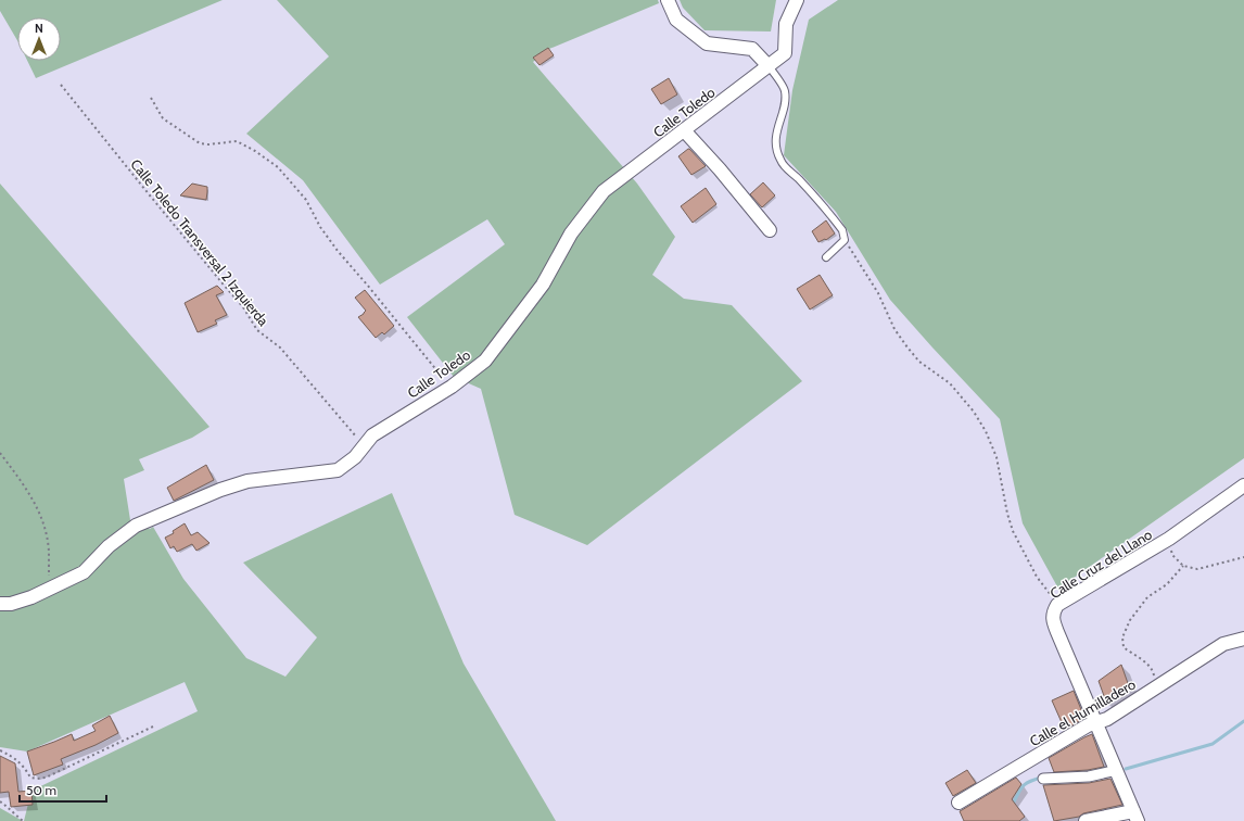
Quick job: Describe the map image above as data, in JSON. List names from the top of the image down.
{
  "streets": {
    "street": ["Calle Toledo", "Calle Cruz del Llano", "Calle el Humilladero"],
    "path": ["Calle Toledo Transversal 2 Izquierda"]
  },
  "crossings": [
    ["Calle Toledo", "Calle Toledo Transversal 2 Izquierda"],
    ["Calle Cruz del Llano", "Calle el Humilladero"]
  ],
  "scale_bar": "50 m",
  "north": "top"
}
